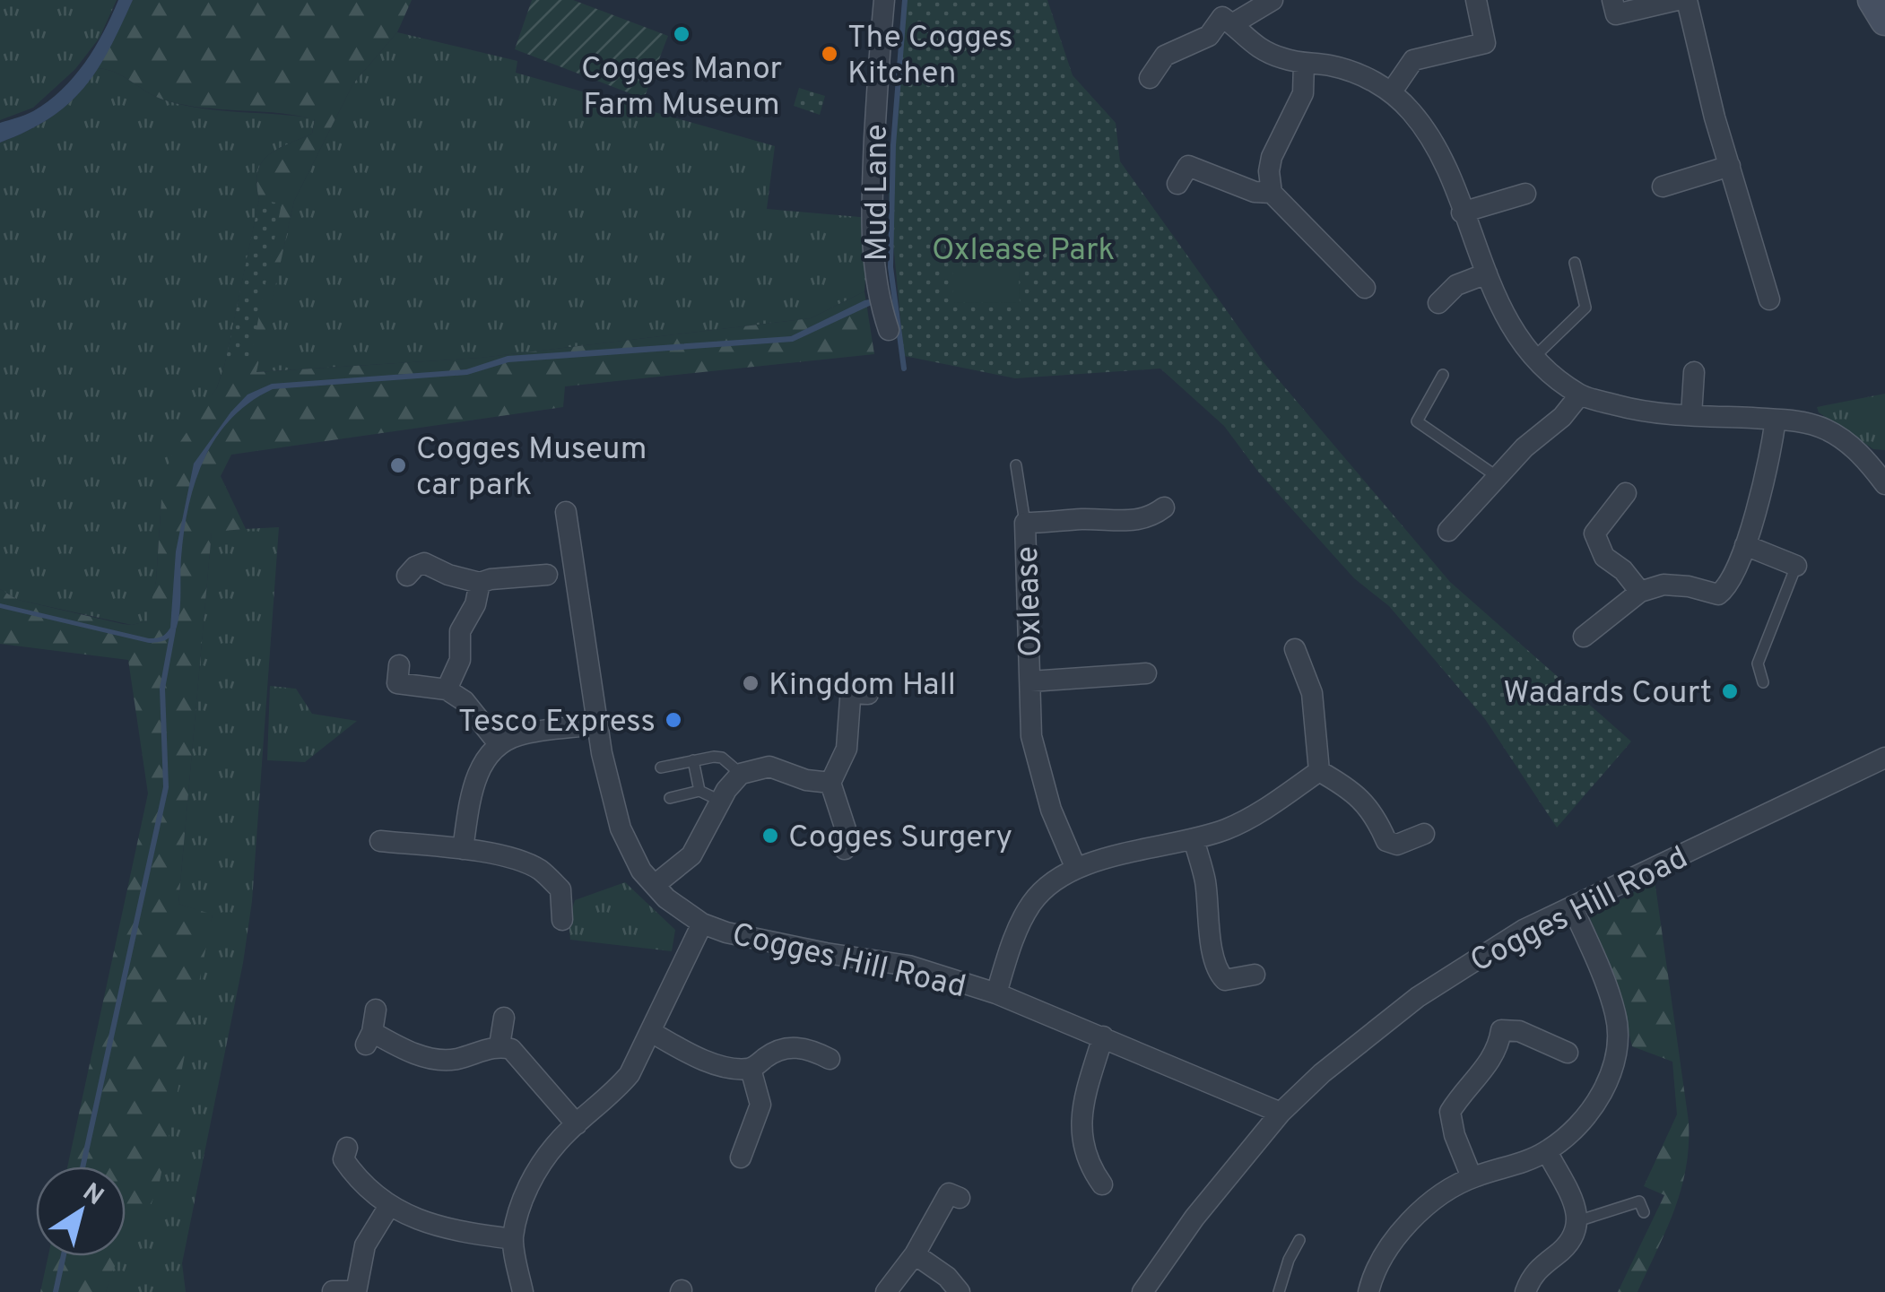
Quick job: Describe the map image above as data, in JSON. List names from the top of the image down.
{
  "streets": {
    "street": ["Mud Lane", "Oxlease", "Cogges Hill Road"]
  },
  "parks": ["Oxlease Park"],
  "places": [
    "Cogges Manor Farm Museum",
    "The Cogges Kitchen",
    "Cogges Museum car park",
    "Kingdom Hall",
    "Wadards Court",
    "Tesco Express",
    "Cogges Surgery"
  ],
  "north": "top right"
}
